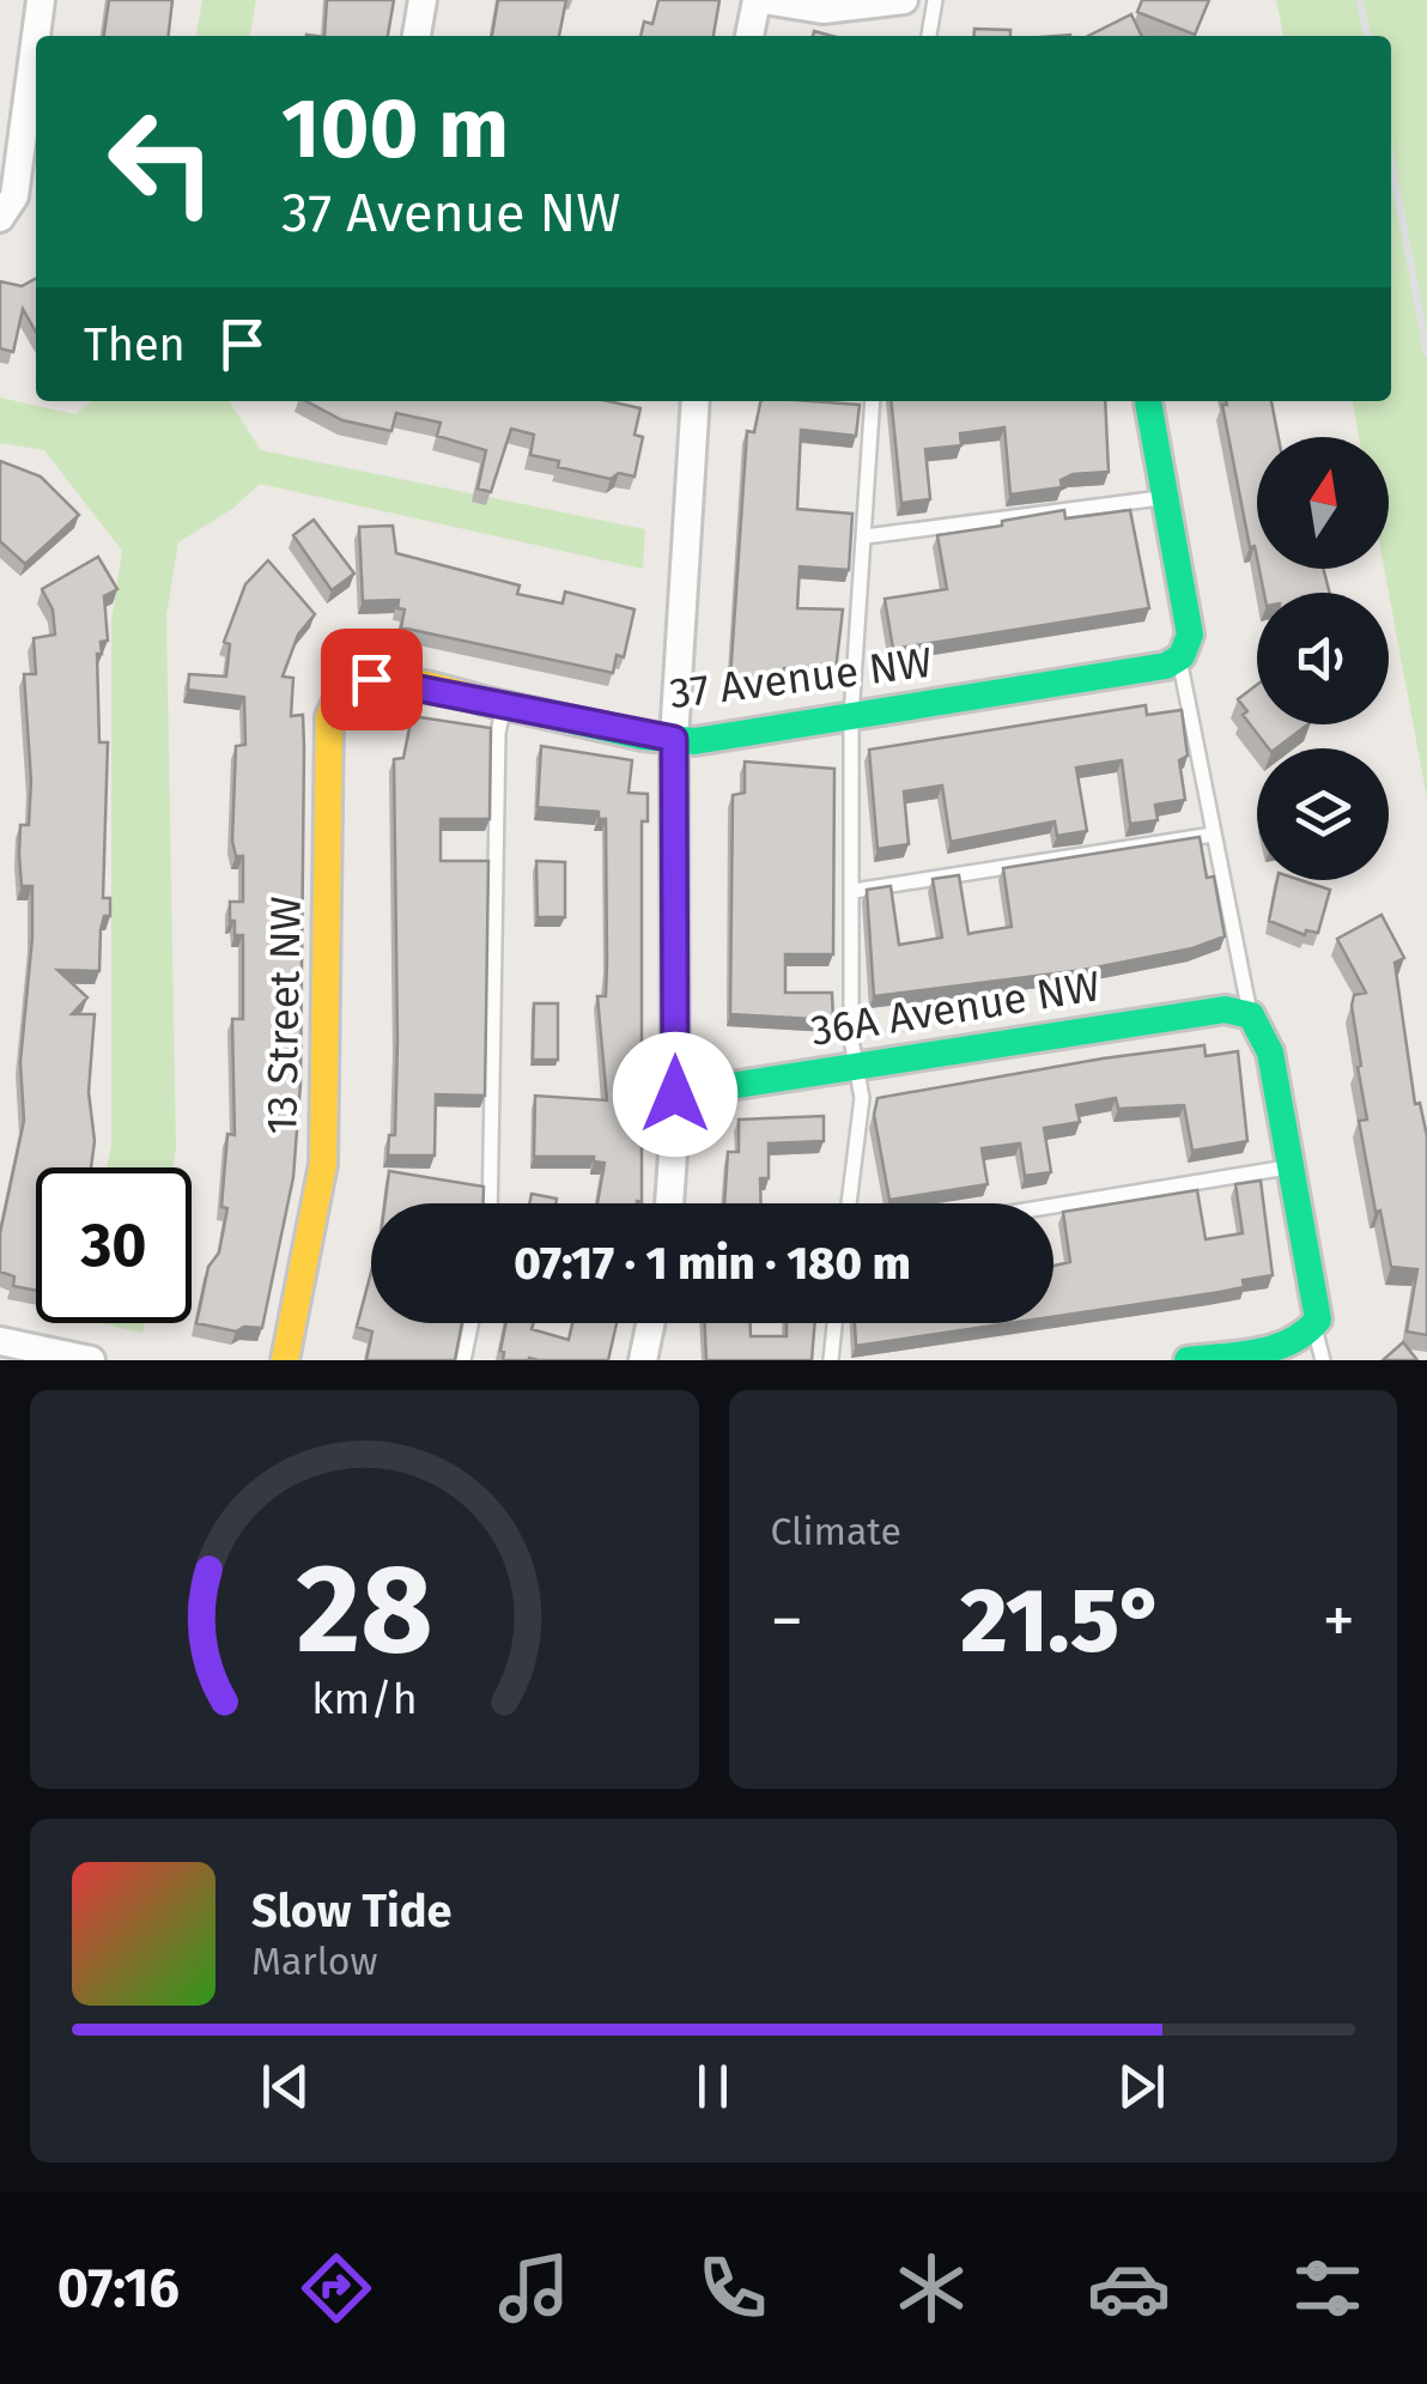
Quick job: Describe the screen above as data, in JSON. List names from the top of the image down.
{
  "streets": {
    "street": ["37 Avenue NW", "36A Avenue NW", "13 Street NW"]
  },
  "crossings": [
    ["37 Avenue NW", "13 Street NW"]
  ],
  "north": "top",
  "page": {
    "turn": ["100 m", "37 Avenue NW"],
    "then": "Then",
    "limit": "30",
    "trip": "07:17 · 1 min · 180 m",
    "tile": "Climate",
    "heat": ["−", "21.5°", "+"],
    "song": ["Slow Tide", "Marlow"],
    "tabs": "07:16",
    "gauge": ["28", "km/h"]
  }
}
